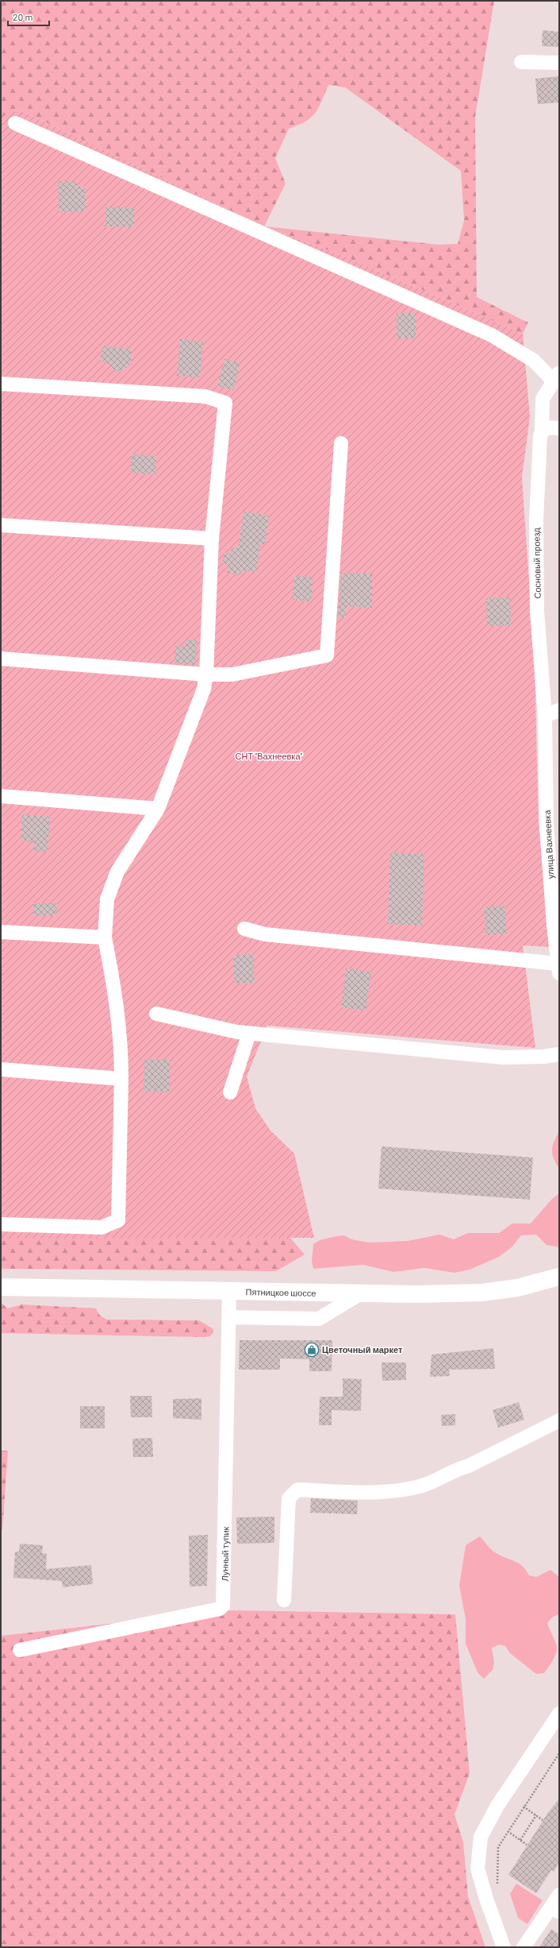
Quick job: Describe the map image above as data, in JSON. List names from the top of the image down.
{
  "streets": {
    "main road": ["Пятницкое шоссе"],
    "street": ["Сосновый проезд", "улица Вахнеевка", "Лунный тупик"]
  },
  "crossings": [
    ["Сосновый проезд", "улица Вахнеевка"],
    ["Пятницкое шоссе", "Лунный тупик"]
  ],
  "parks": ["СНТ \"Вахнеевка\""],
  "places": {
    "shop": ["Цветочный маркет"]
  },
  "scale_bar": "20 m"
}
